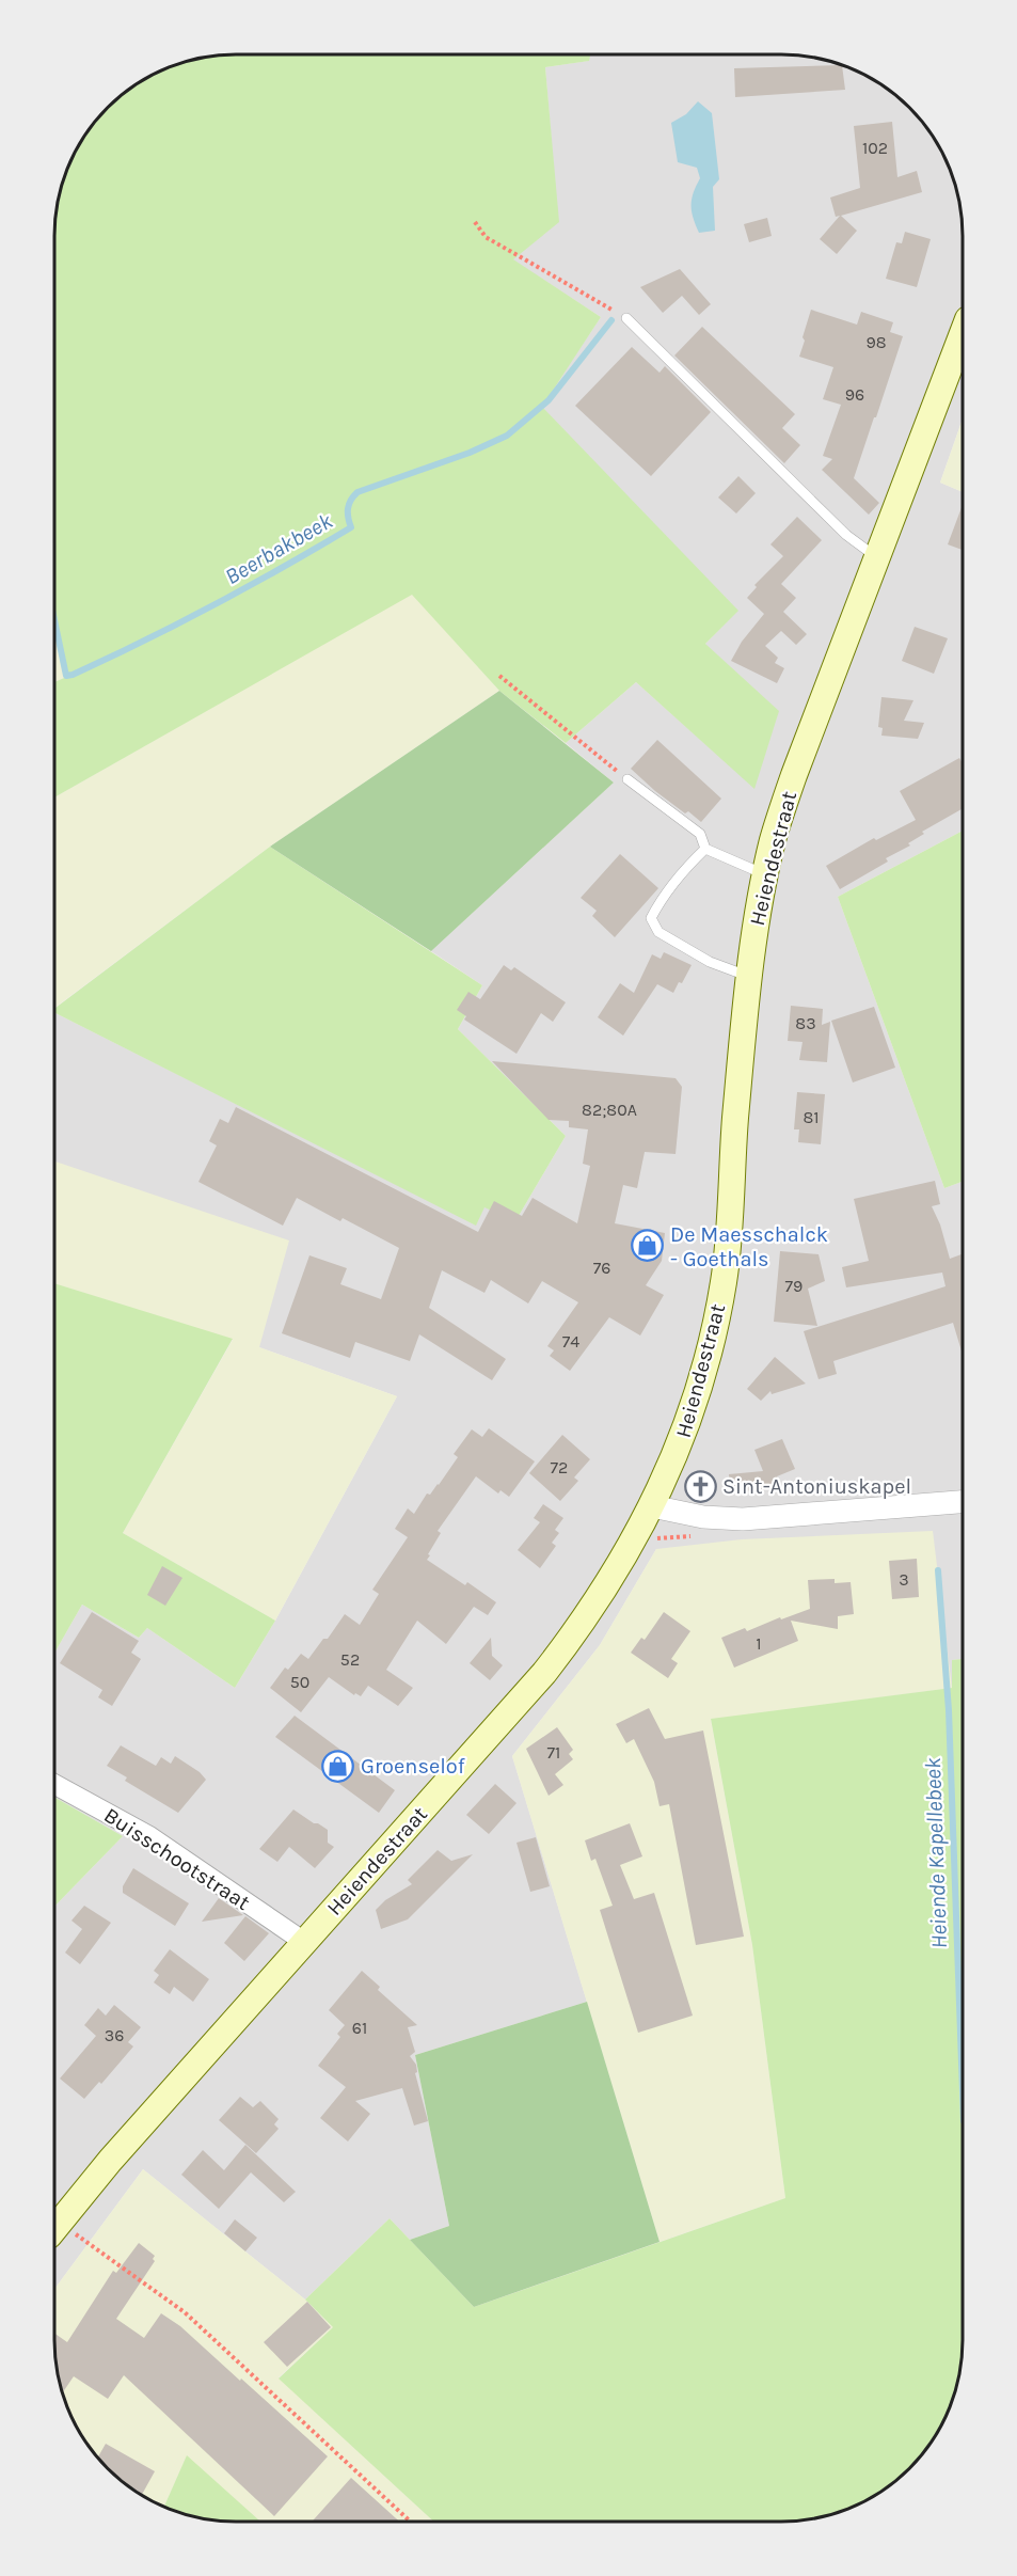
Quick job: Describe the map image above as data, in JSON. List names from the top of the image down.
{
  "streets": {
    "main road": ["Heiendestraat"],
    "street": ["Buisschootstraat"]
  },
  "crossings": [
    ["Heiendestraat", "Buisschootstraat"]
  ],
  "water": ["Beerbakbeek", "Heiende Kapellebeek"],
  "places": {
    "shop": ["De Maesschalck - Goethals", "Groenselof"],
    "church": ["Sint-Antoniuskapel"]
  },
  "house_numbers": [
    "102",
    "98",
    "96",
    "83",
    "82;80A",
    "81",
    "76",
    "79",
    "74",
    "72",
    "3",
    "1",
    "52",
    "50",
    "71",
    "61",
    "36"
  ]
}
